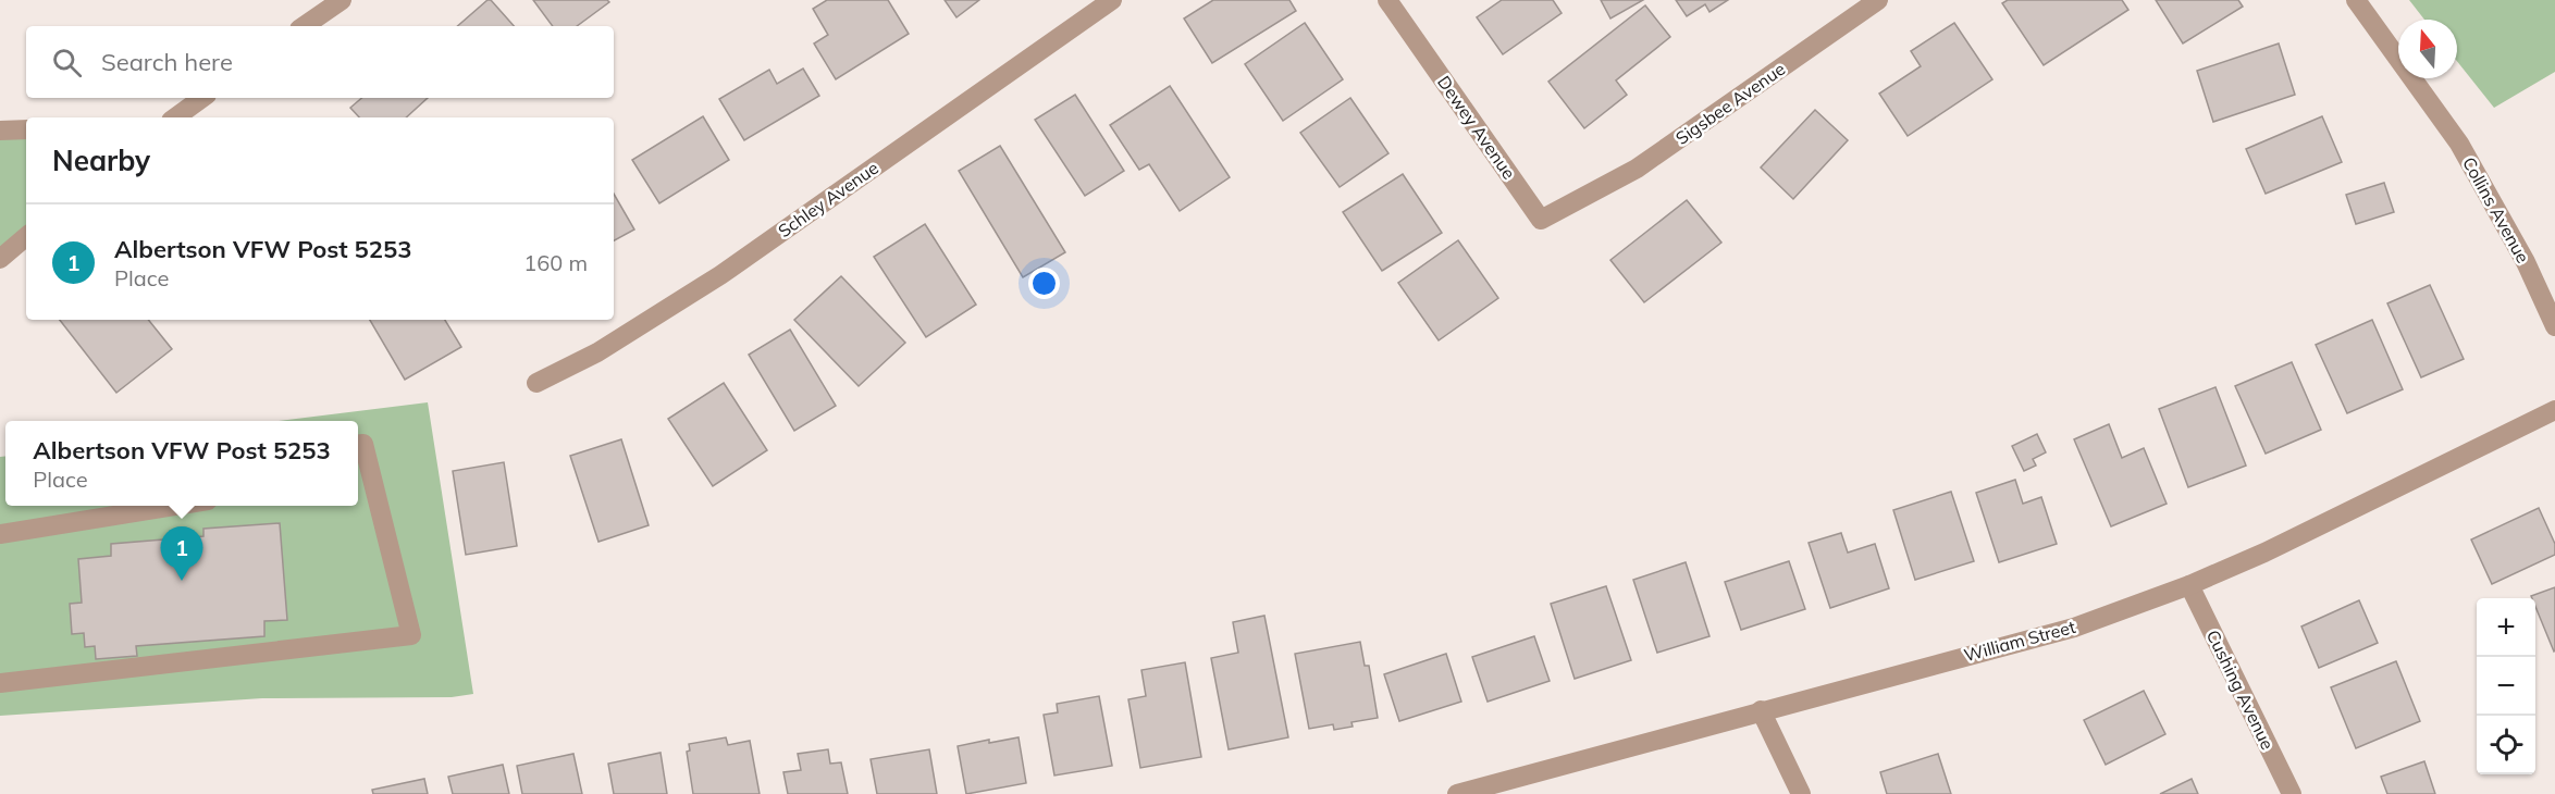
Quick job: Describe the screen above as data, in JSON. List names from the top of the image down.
{
  "streets": {
    "street": [
      "Sigsbee Avenue",
      "Dewey Avenue",
      "Schley Avenue",
      "Collins Avenue",
      "William Street",
      "Cushing Avenue"
    ]
  },
  "crossings": [
    ["Sigsbee Avenue", "Dewey Avenue"],
    ["William Street", "Cushing Avenue"]
  ],
  "north": "top",
  "page": {
    "search": "Search here",
    "heading": "Nearby",
    "list": [
      {
        "mark": "1",
        "name": "Albertson VFW Post 5253",
        "note": "Place",
        "value": "160 m"
      }
    ],
    "popup": ["Albertson VFW Post 5253", "Place"],
    "pins": "1",
    "map_buttons": ["+", "−"]
  }
}
